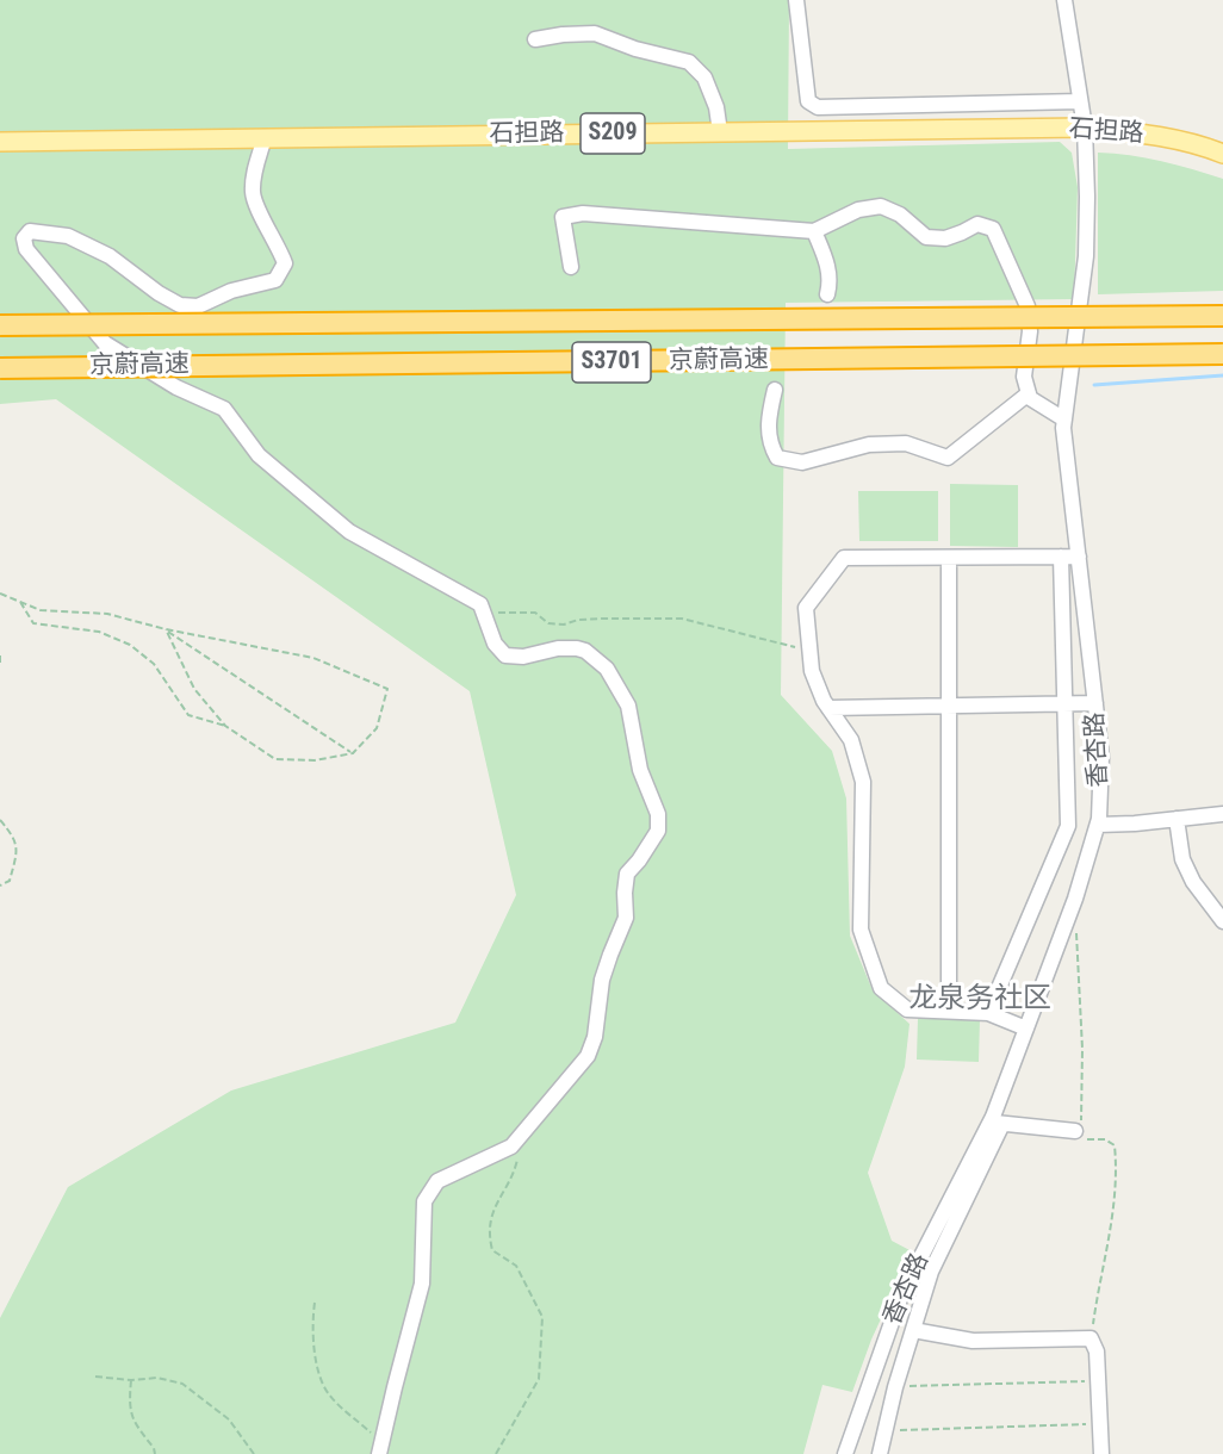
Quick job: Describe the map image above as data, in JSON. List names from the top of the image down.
{
  "streets": {
    "highway": ["京蔚高速", "S3701"],
    "main road": ["石担路", "S209"],
    "street": ["香杏路"]
  },
  "crossings": [
    ["石担路", "香杏路"]
  ],
  "districts": ["龙泉务社区"]
}
